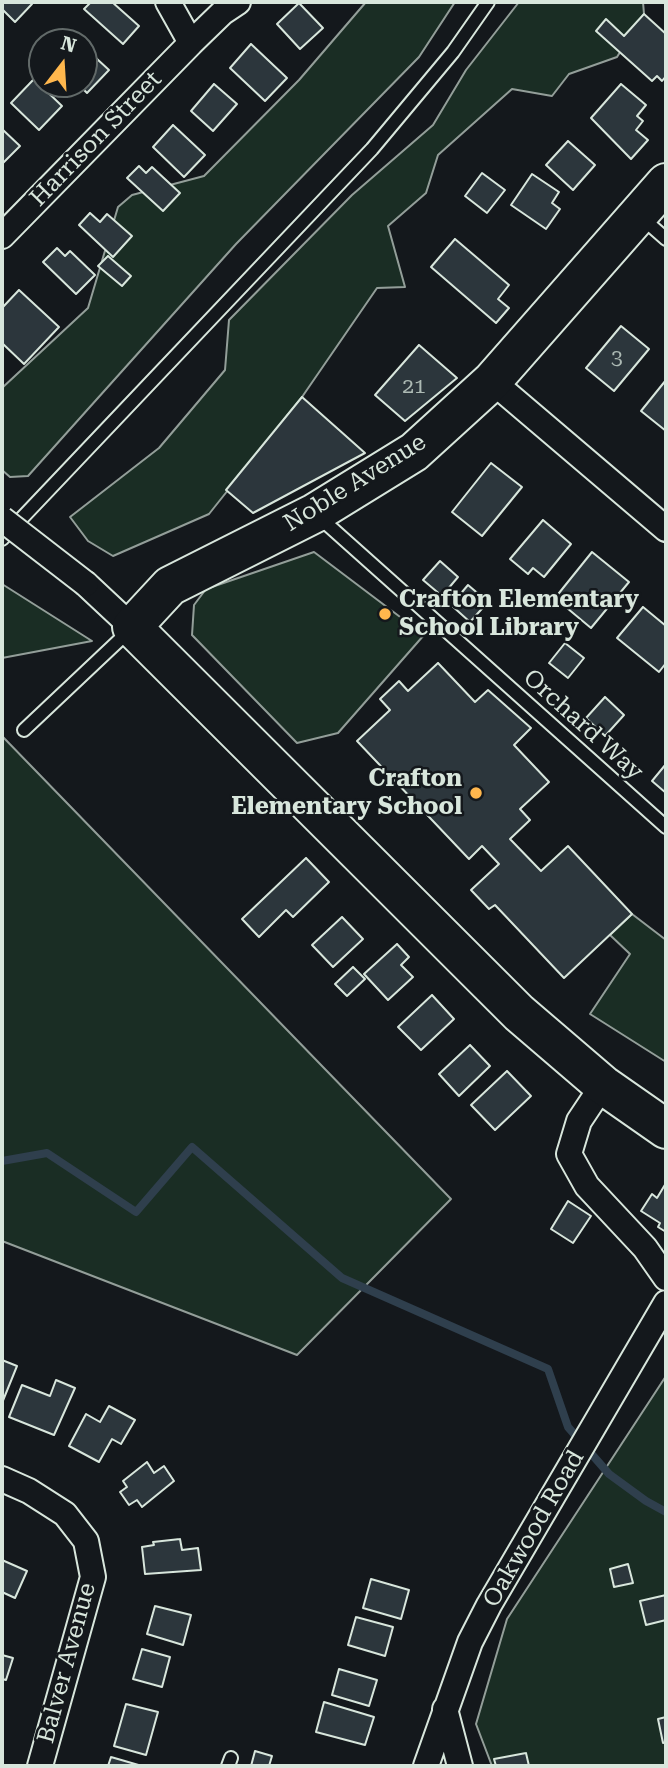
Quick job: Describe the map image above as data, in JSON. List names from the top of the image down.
{
  "streets": {
    "main road": ["Noble Avenue"],
    "street": ["Harrison Street", "Oakwood Road", "Balver Avenue"],
    "lane": ["Orchard Way"]
  },
  "crossings": [
    ["Noble Avenue", "Orchard Way"]
  ],
  "places": ["Crafton Elementary School Library", "Crafton Elementary School"],
  "house_numbers": ["3", "21"],
  "north": "top"
}
